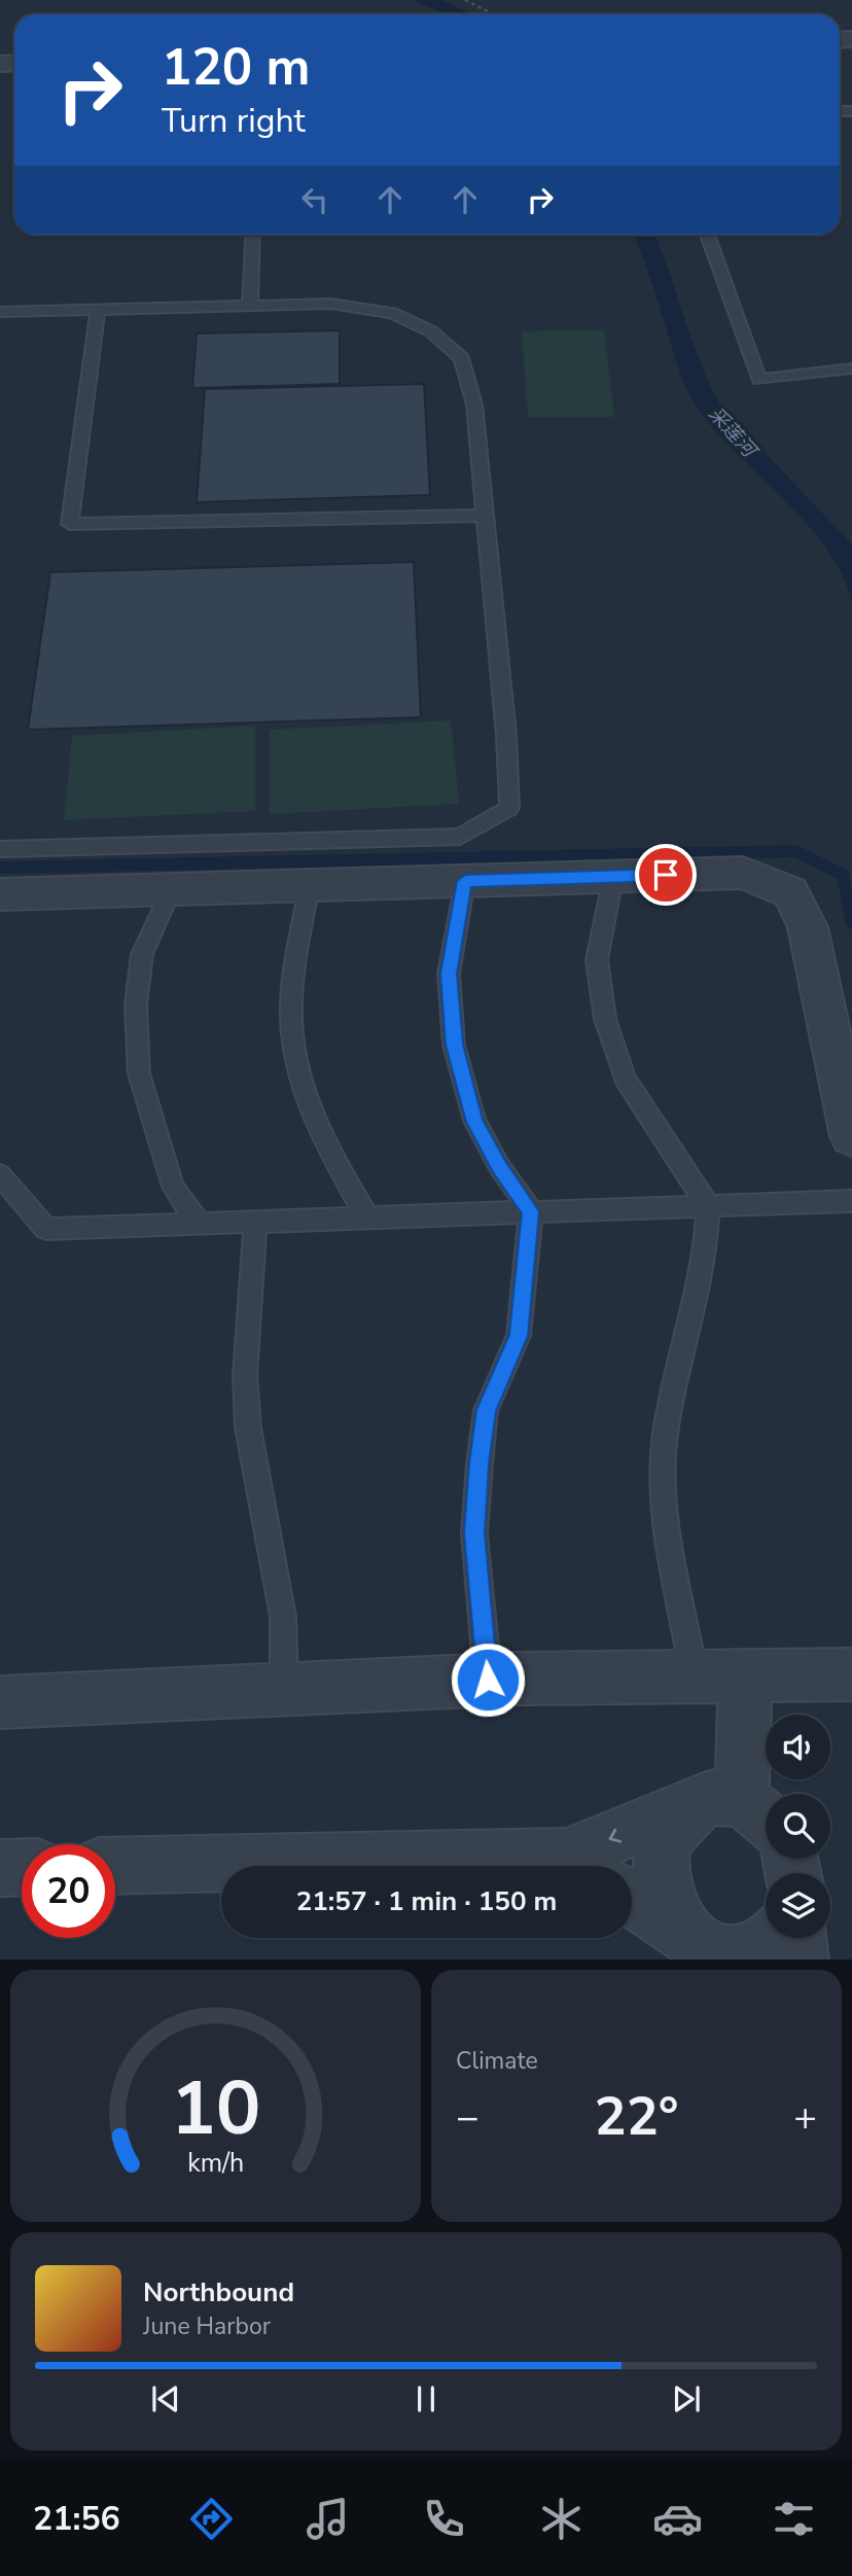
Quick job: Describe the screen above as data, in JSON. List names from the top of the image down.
{
  "water": ["采莲河"],
  "page": {
    "turn": ["120 m", "Turn right"],
    "limit": "20",
    "trip": "21:57 · 1 min · 150 m",
    "tile": "Climate",
    "heat": ["−", "22°", "+"],
    "song": ["Northbound", "June Harbor"],
    "tabs": "21:56",
    "gauge": ["10", "km/h"]
  }
}
